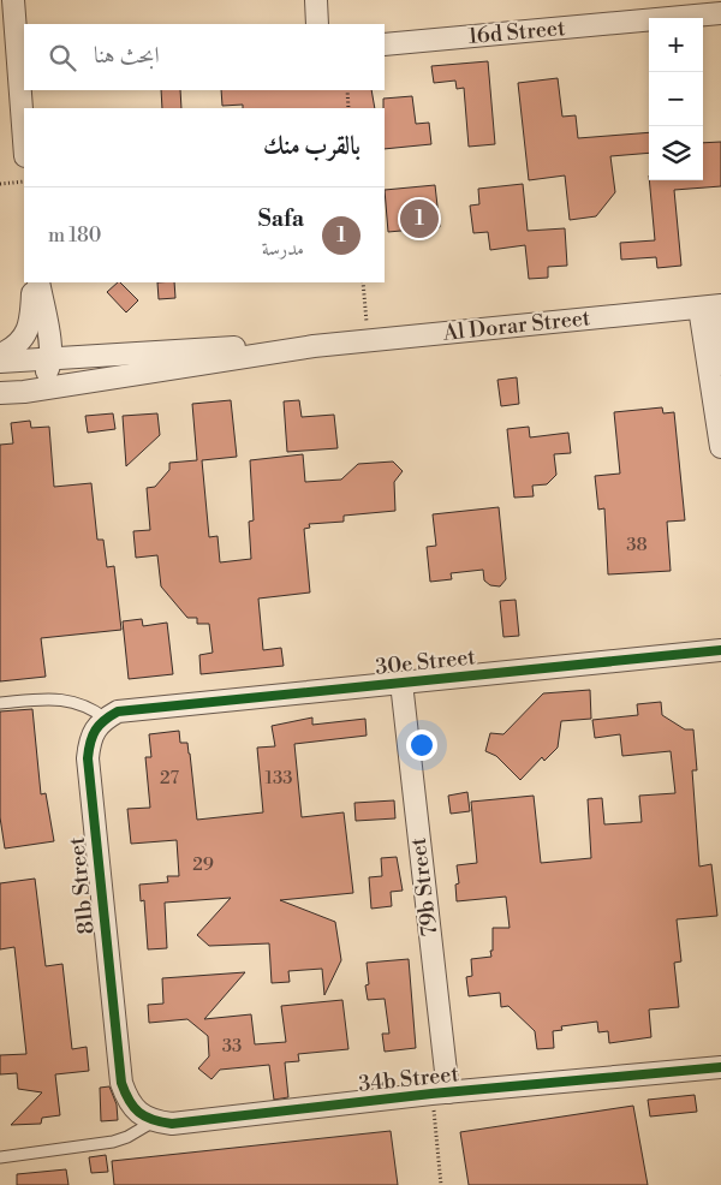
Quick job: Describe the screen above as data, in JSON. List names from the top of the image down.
{
  "streets": {
    "street": [
      "16d Street",
      "Al Dorar Street",
      "30e Street",
      "81b Street",
      "79b Street",
      "34b Street"
    ]
  },
  "crossings": [
    ["30e Street", "81b Street"],
    ["30e Street", "79b Street"],
    ["81b Street", "34b Street"],
    ["79b Street", "34b Street"]
  ],
  "house_numbers": [
    "38",
    "27",
    "133",
    "29",
    "33"
  ],
  "page": {
    "map_buttons": ["+", "−"],
    "search": "ابحث هنا",
    "heading": "بالقرب منك",
    "list": [
      {
        "mark": "1",
        "name": "Safa",
        "note": "مدرسة",
        "value": "180 m"
      }
    ],
    "pins": "1"
  }
}
